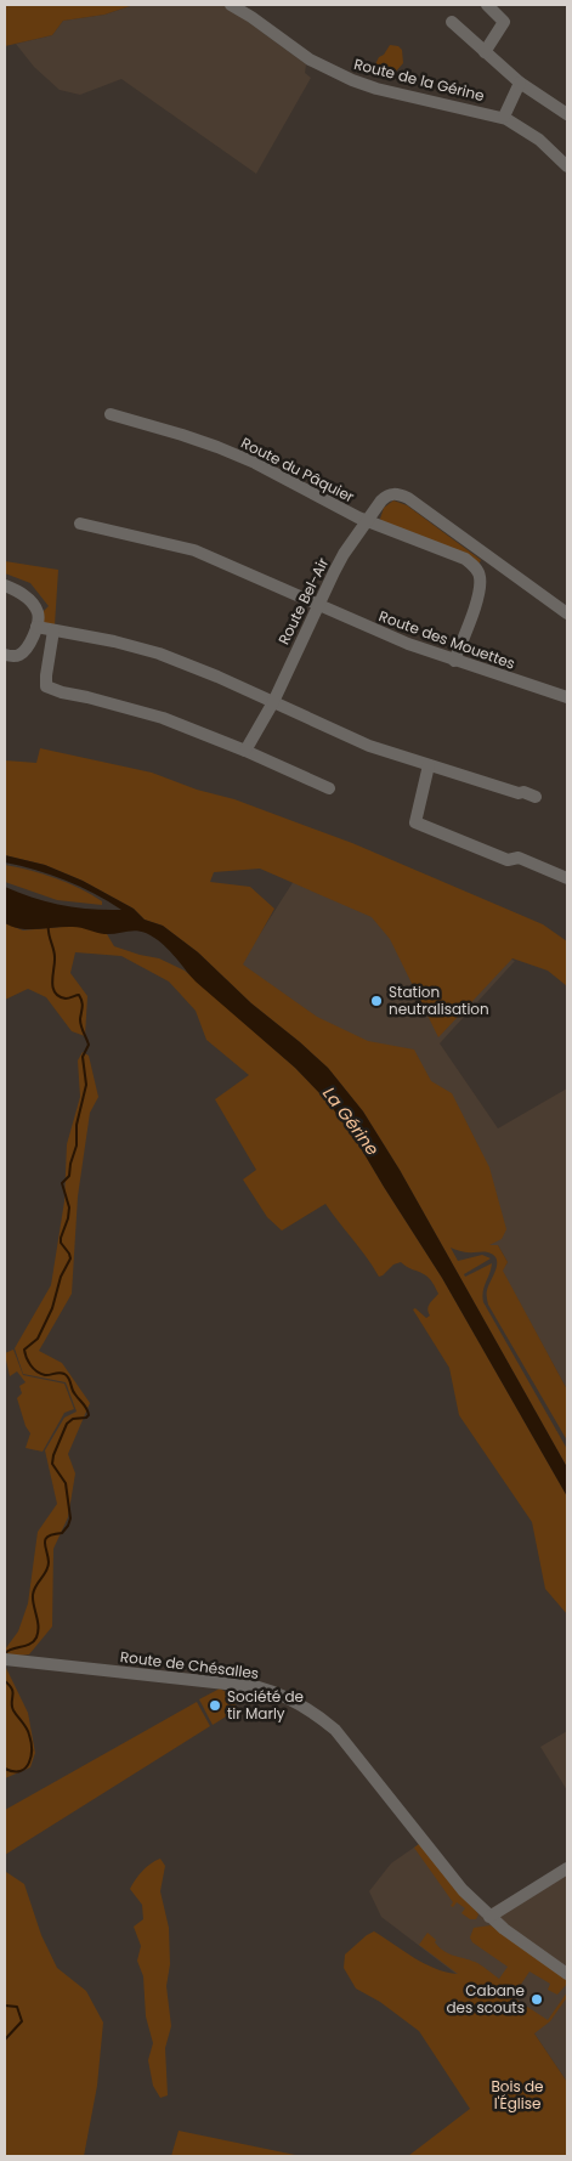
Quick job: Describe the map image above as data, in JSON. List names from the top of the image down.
{
  "streets": {
    "street": [
      "Route de la Gérine",
      "Route du Pâquier",
      "Route Bel-Air",
      "Route des Mouettes",
      "Route de Chésalles"
    ]
  },
  "crossings": [
    ["Route du Pâquier", "Route Bel-Air"],
    ["Route du Pâquier", "Route des Mouettes"],
    ["Route Bel-Air", "Route des Mouettes"]
  ],
  "water": ["La Gérine"],
  "parks": ["Bois de l'Église"],
  "places": ["Station neutralisation", "Société de tir Marly", "Cabane des scouts"]
}
